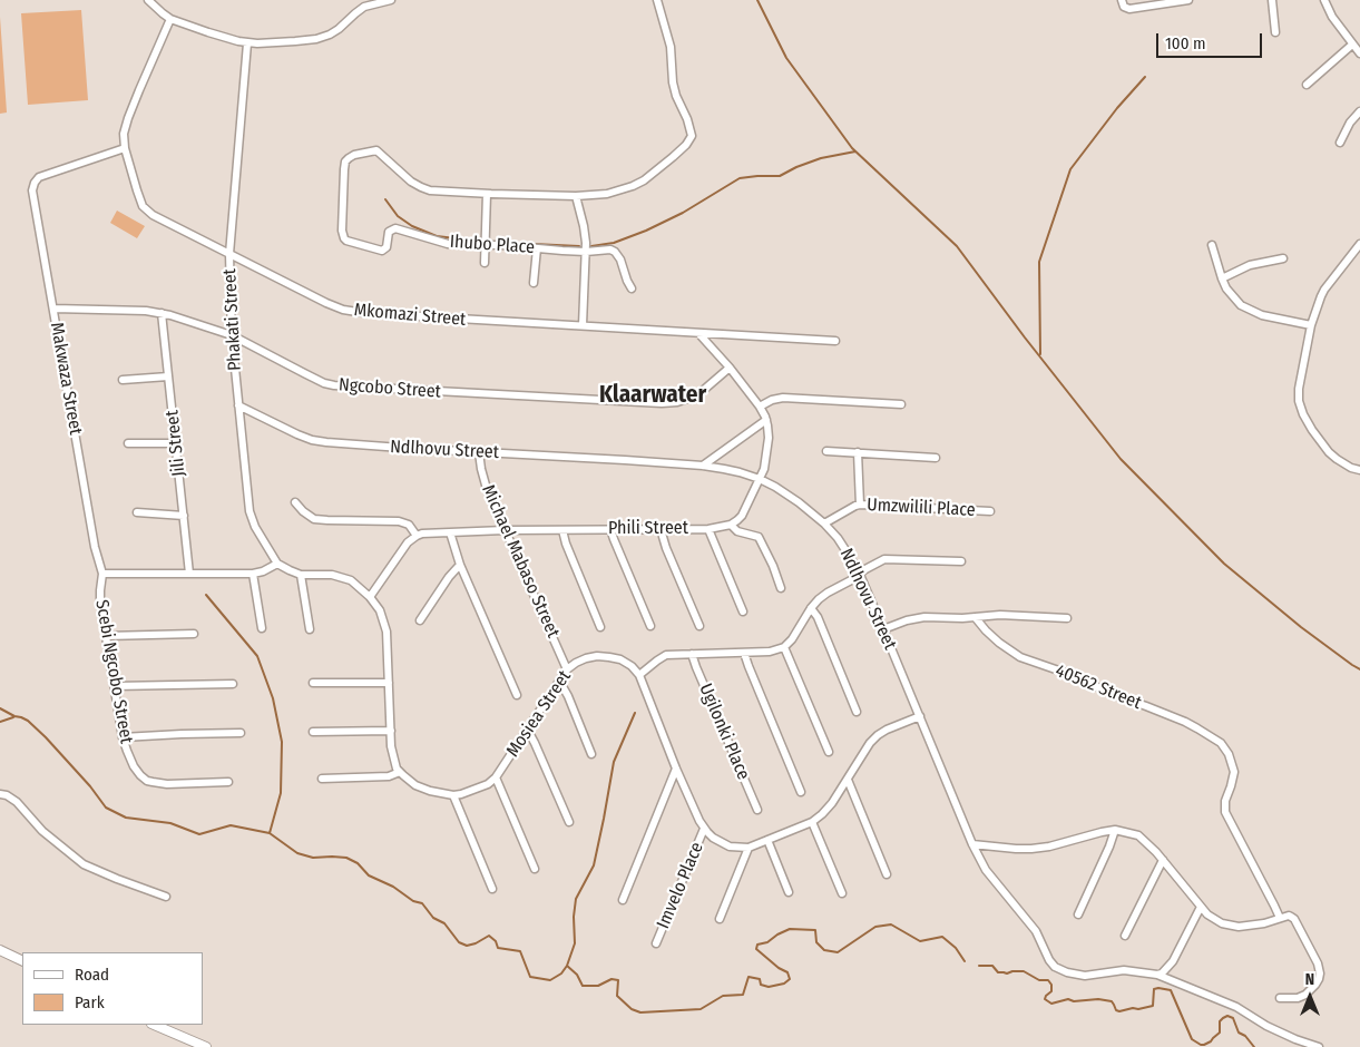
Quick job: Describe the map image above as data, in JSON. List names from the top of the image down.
{
  "streets": {
    "street": [
      "Ihubo Place",
      "Mkomazi Street",
      "Phakati Street",
      "Makwaza Street",
      "Ngcobo Street",
      "Jili Street",
      "Ndlhovu Street",
      "Umzwilili Place",
      "Phili Street",
      "Michael Mabaso Street",
      "Scebi Ngcobo Street",
      "40562 Street",
      "Mosiea Street",
      "Ugilonki Place",
      "Imvelo Place"
    ]
  },
  "crossings": [
    ["Mkomazi Street", "Phakati Street"],
    ["Mkomazi Street", "Makwaza Street"],
    ["Phakati Street", "Ngcobo Street"],
    ["Phakati Street", "Ndlhovu Street"],
    ["Makwaza Street", "Ngcobo Street"],
    ["Makwaza Street", "Scebi Ngcobo Street"],
    ["Ngcobo Street", "Jili Street"],
    ["Ndlhovu Street", "Umzwilili Place"],
    ["Ndlhovu Street", "Michael Mabaso Street"],
    ["Phili Street", "Michael Mabaso Street"],
    ["Michael Mabaso Street", "Mosiea Street"]
  ],
  "districts": ["Klaarwater"],
  "legend": ["Road", "Park"],
  "scale_bar": "100 m",
  "north": "top"
}
